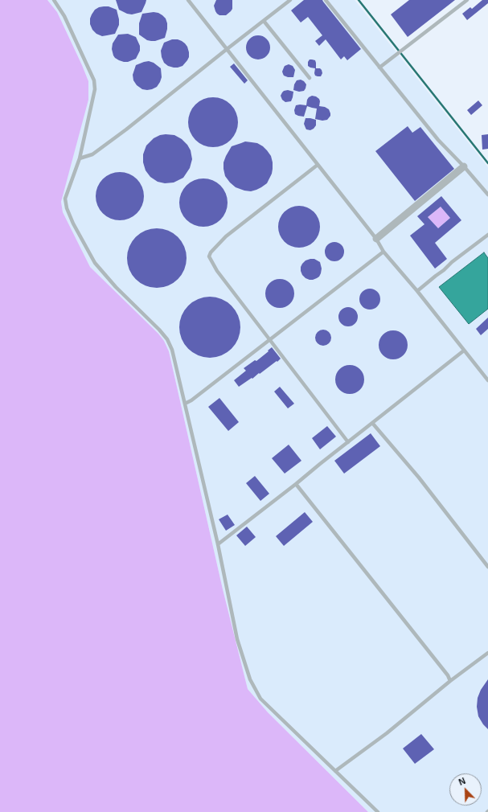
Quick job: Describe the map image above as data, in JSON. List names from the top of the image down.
{
  "north": "top left"
}
